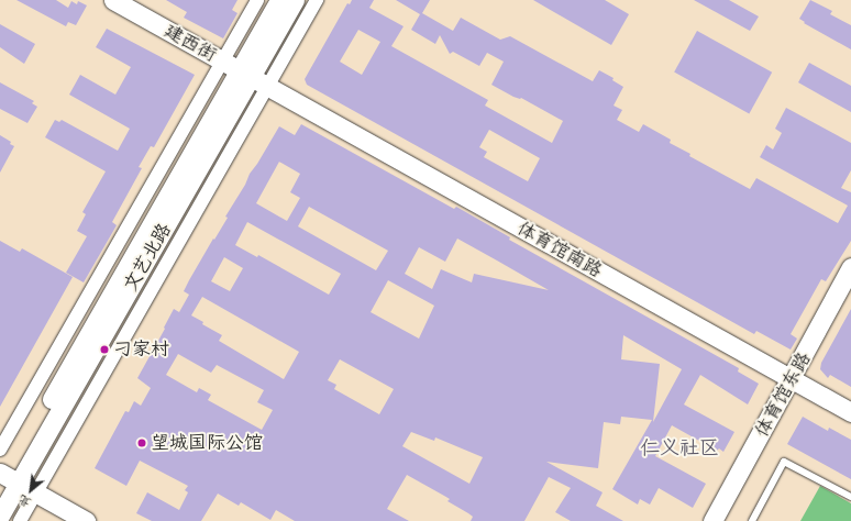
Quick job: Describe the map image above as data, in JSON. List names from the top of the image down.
{
  "streets": {
    "street": [
      "建西街",
      "体育馆南路",
      "文艺北路",
      "体育馆东路"
    ]
  },
  "crossings": [
    ["建西街", "体育馆南路"],
    ["建西街", "文艺北路"],
    ["体育馆南路", "体育馆东路"]
  ],
  "districts": ["仁义社区"],
  "places": ["刁家村", "望城国际公馆"],
  "north": "bottom left"
}
